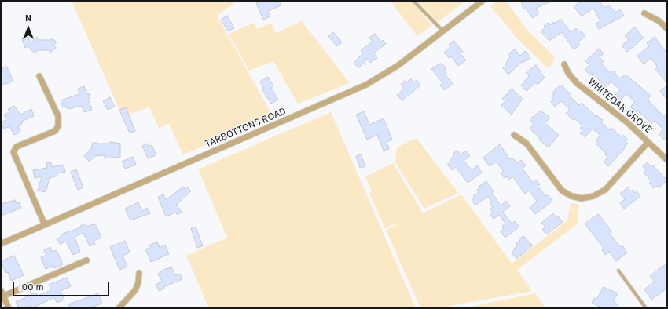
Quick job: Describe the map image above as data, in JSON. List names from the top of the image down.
{
  "streets": {
    "street": ["WHITEOAK GROVE", "TARBOTTONS ROAD"]
  },
  "scale_bar": "100 m",
  "north": "top"
}
